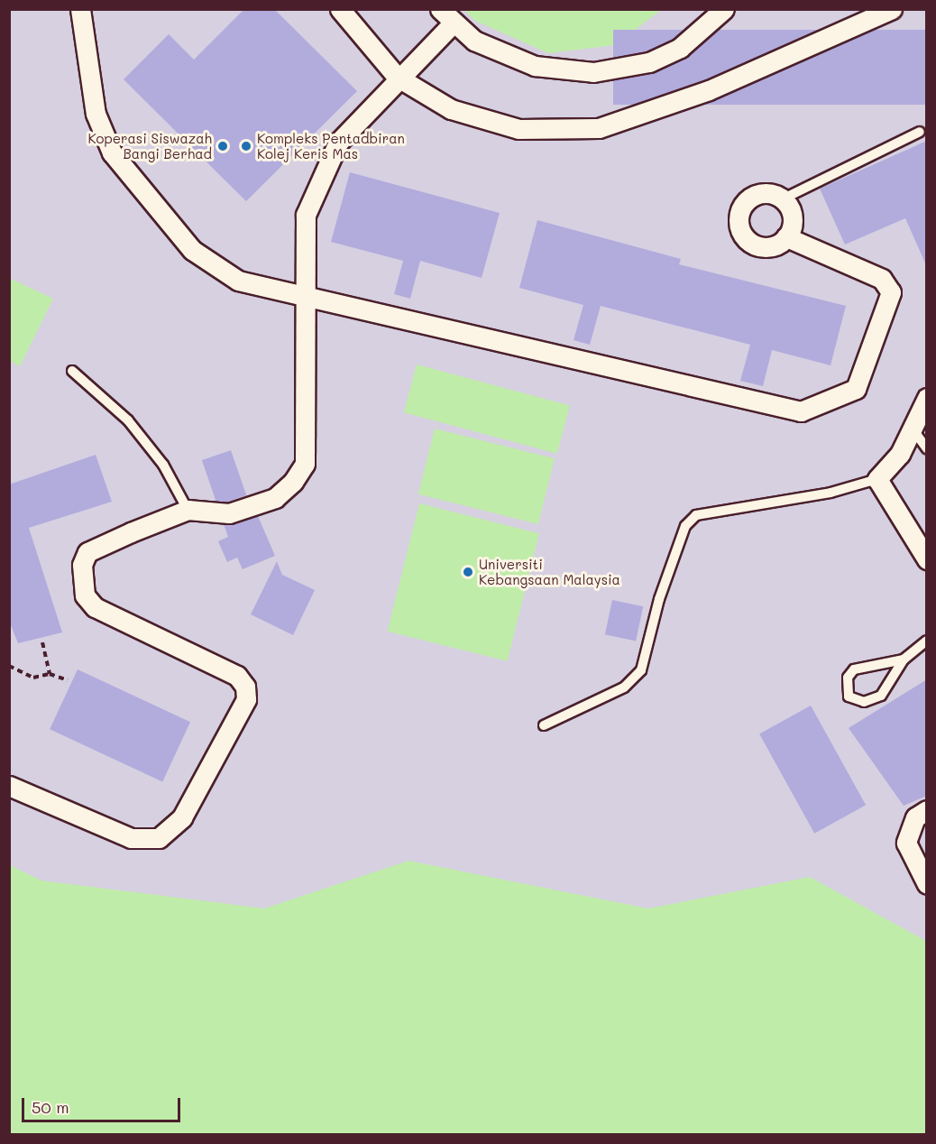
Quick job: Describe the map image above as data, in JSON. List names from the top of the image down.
{
  "places": ["Koperasi Siswazah Bangi Berhad", "Kompleks Pentadbiran Kolej Keris Mas", "Universiti Kebangsaan Malaysia"],
  "scale_bar": "50 m"
}
